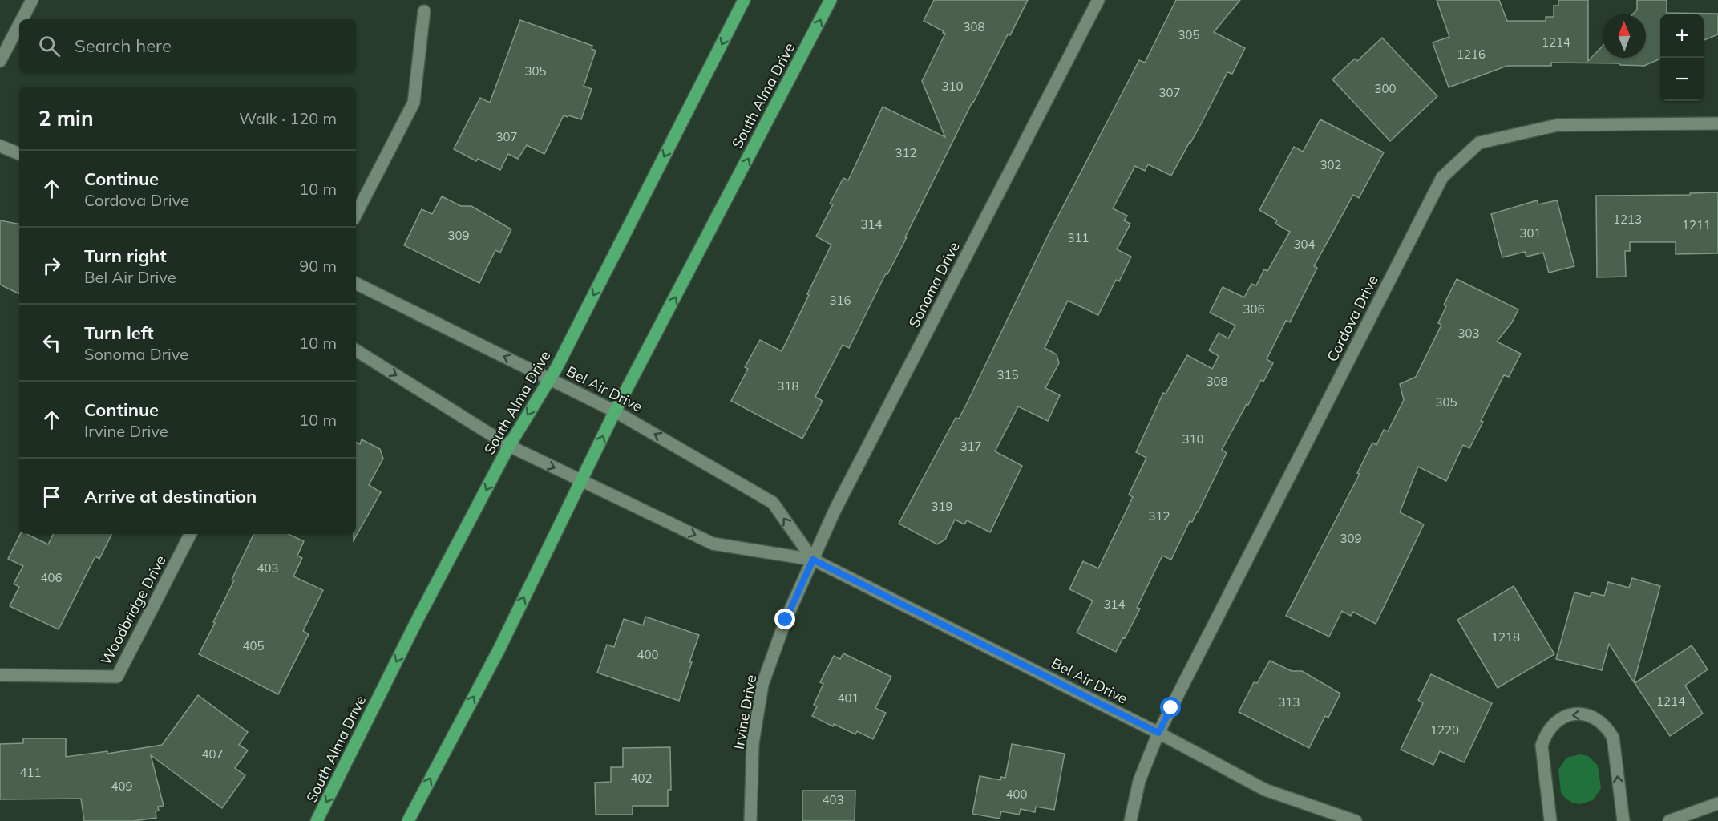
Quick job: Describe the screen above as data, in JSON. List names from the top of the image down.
{
  "streets": {
    "main road": ["South Alma Drive"],
    "street": [
      "Sonoma Drive",
      "Cordova Drive",
      "Bel Air Drive",
      "Woodbridge Drive",
      "Irvine Drive"
    ]
  },
  "crossings": [
    ["South Alma Drive", "Bel Air Drive"],
    ["Sonoma Drive", "Bel Air Drive"],
    ["Sonoma Drive", "Irvine Drive"],
    ["Cordova Drive", "Bel Air Drive"]
  ],
  "house_numbers": [
    "308",
    "305",
    "1214",
    "1216",
    "305",
    "310",
    "300",
    "307",
    "307",
    "312",
    "302",
    "1213",
    "314",
    "1211",
    "301",
    "309",
    "311",
    "304",
    "316",
    "306",
    "303",
    "315",
    "308",
    "318",
    "305",
    "310",
    "317",
    "319",
    "312",
    "309",
    "403",
    "406",
    "314",
    "1218",
    "405",
    "400",
    "401",
    "1214",
    "313",
    "1220",
    "407",
    "411",
    "402",
    "409",
    "400",
    "403"
  ],
  "north": "top",
  "page": {
    "map_buttons": ["+", "−"],
    "search": "Search here",
    "heading": ["2 min", "Walk · 120 m"],
    "list": [
      ["Continue", "Cordova Drive", "10 m"],
      ["Turn right", "Bel Air Drive", "90 m"],
      ["Turn left", "Sonoma Drive", "10 m"],
      ["Continue", "Irvine Drive", "10 m"],
      "Arrive at destination"
    ]
  }
}
